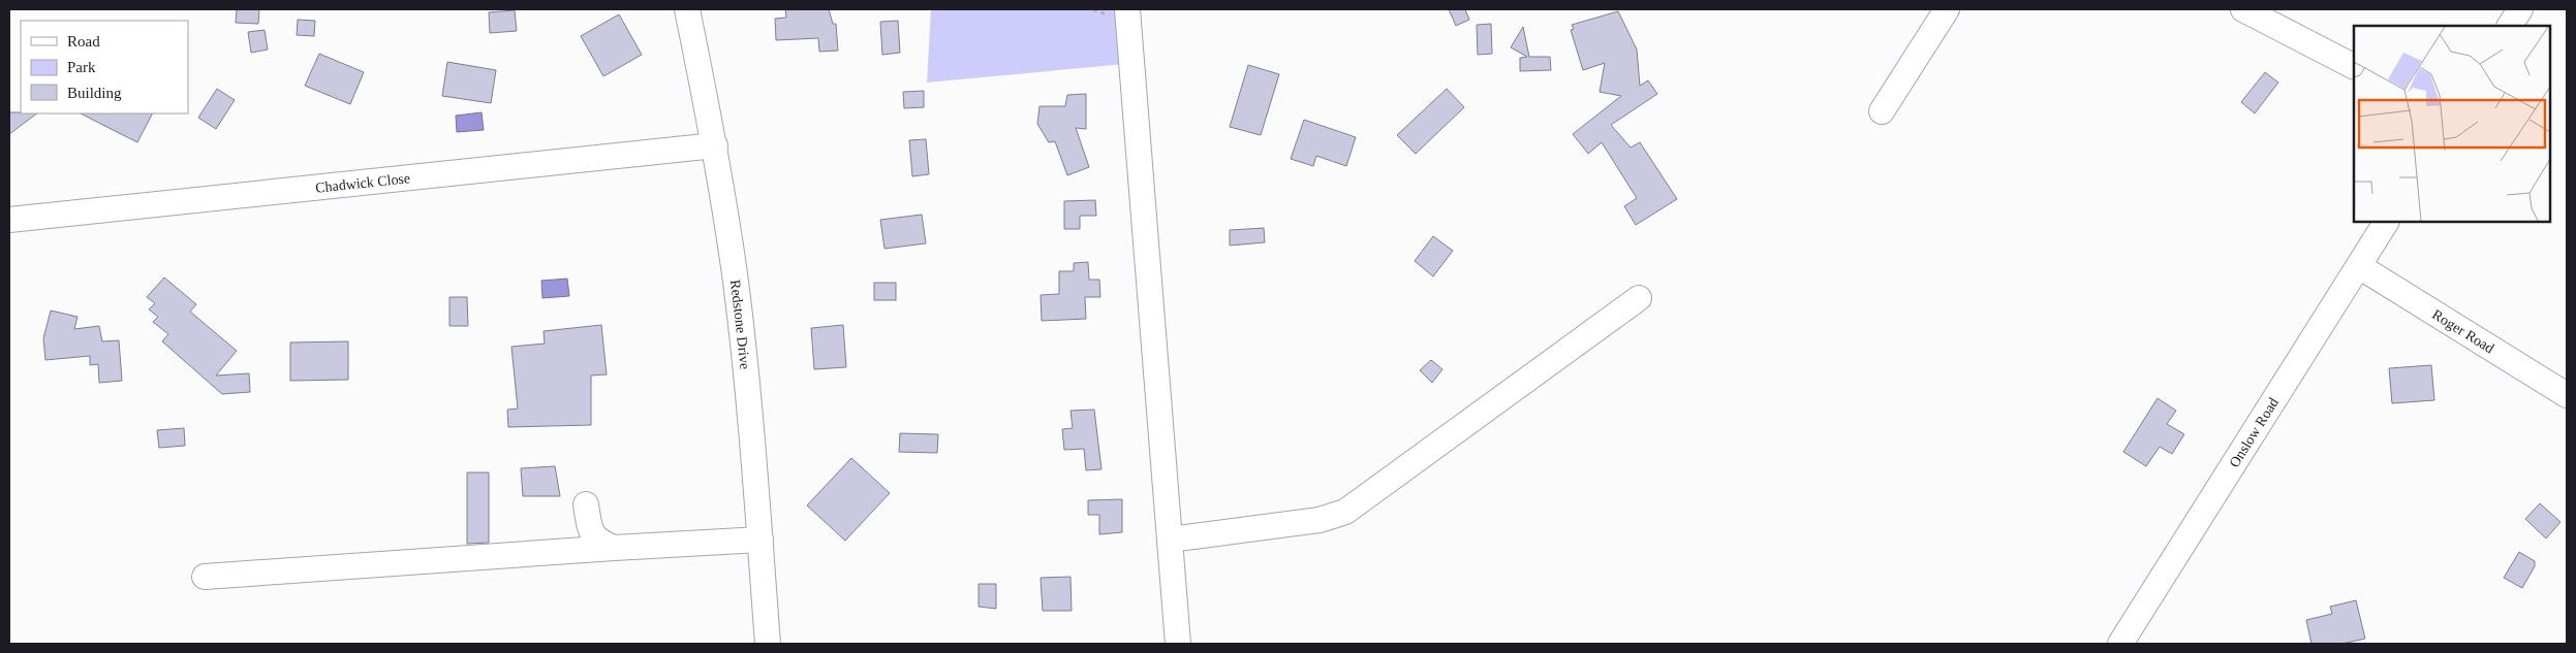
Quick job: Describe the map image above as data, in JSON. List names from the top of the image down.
{
  "streets": {
    "street": [
      "Chadwick Close",
      "Redstone Drive",
      "Roger Road",
      "Onslow Road"
    ]
  },
  "crossings": [
    ["Chadwick Close", "Redstone Drive"],
    ["Roger Road", "Onslow Road"]
  ],
  "legend": ["Road", "Park", "Building"]
}
